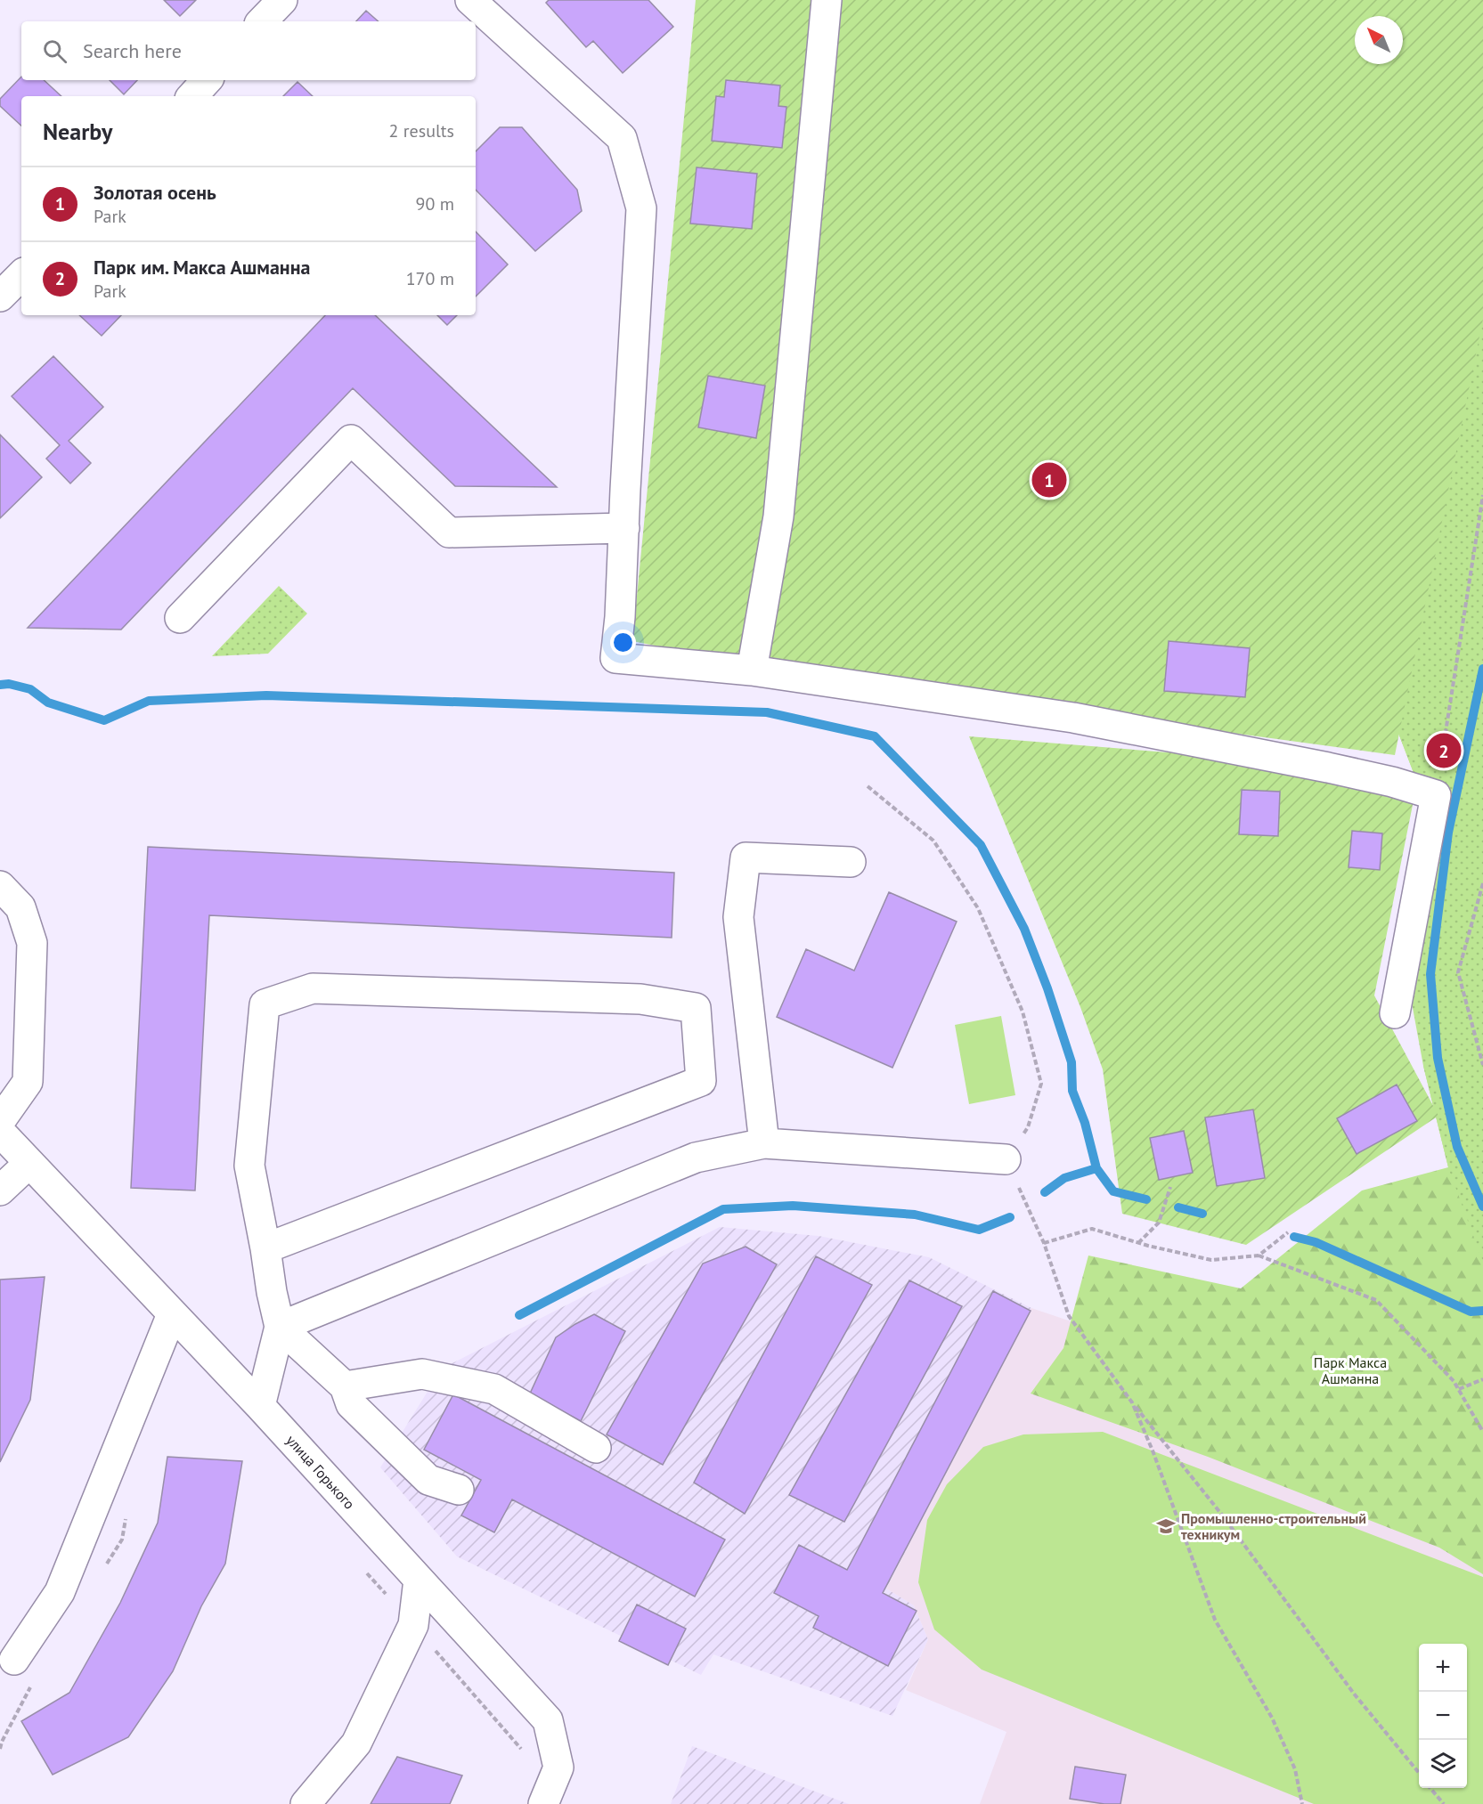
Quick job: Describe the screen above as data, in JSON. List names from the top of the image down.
{
  "streets": {
    "street": ["улица Горького"]
  },
  "parks": ["Парк Макса Ашманна"],
  "places": {
    "school or university": ["Промышленно-строительный техникум"]
  },
  "north": "top left",
  "page": {
    "search": "Search here",
    "heading": ["Nearby", "2 results"],
    "list": [
      {
        "mark": "1",
        "name": "Золотая осень",
        "note": "Park",
        "value": "90 m"
      },
      {
        "mark": "2",
        "name": "Парк им. Макса Ашманна",
        "note": "Park",
        "value": "170 m"
      }
    ],
    "pins": ["1", "2"],
    "map_buttons": ["+", "−"]
  }
}
